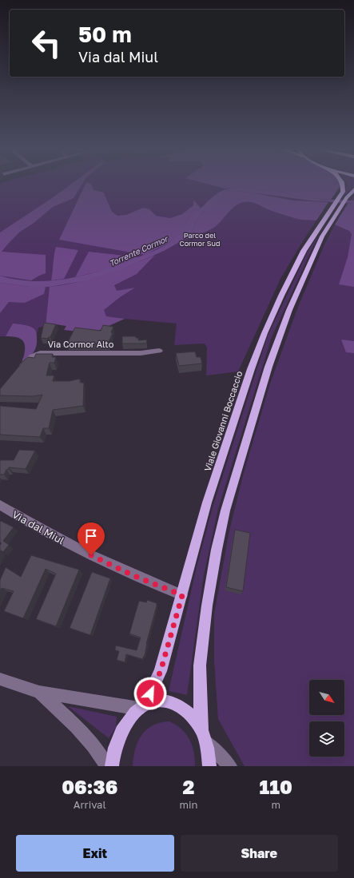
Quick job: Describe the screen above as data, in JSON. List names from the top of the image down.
{
  "streets": {
    "main road": ["Viale Giovanni Boccaccio"],
    "street": ["Via Cormor Alto", "Via dal Miul"]
  },
  "crossings": [
    ["Viale Giovanni Boccaccio", "Via dal Miul"]
  ],
  "water": ["Torrente Cormor"],
  "parks": ["Parco del Cormor Sud"],
  "north": "bottom right",
  "page": {
    "turn": ["50 m", "Via dal Miul"],
    "eta": [
      "06:36",
      "Arrival",
      "2",
      "min",
      "110",
      "m"
    ],
    "buttons": ["Exit", "Share"]
  }
}
